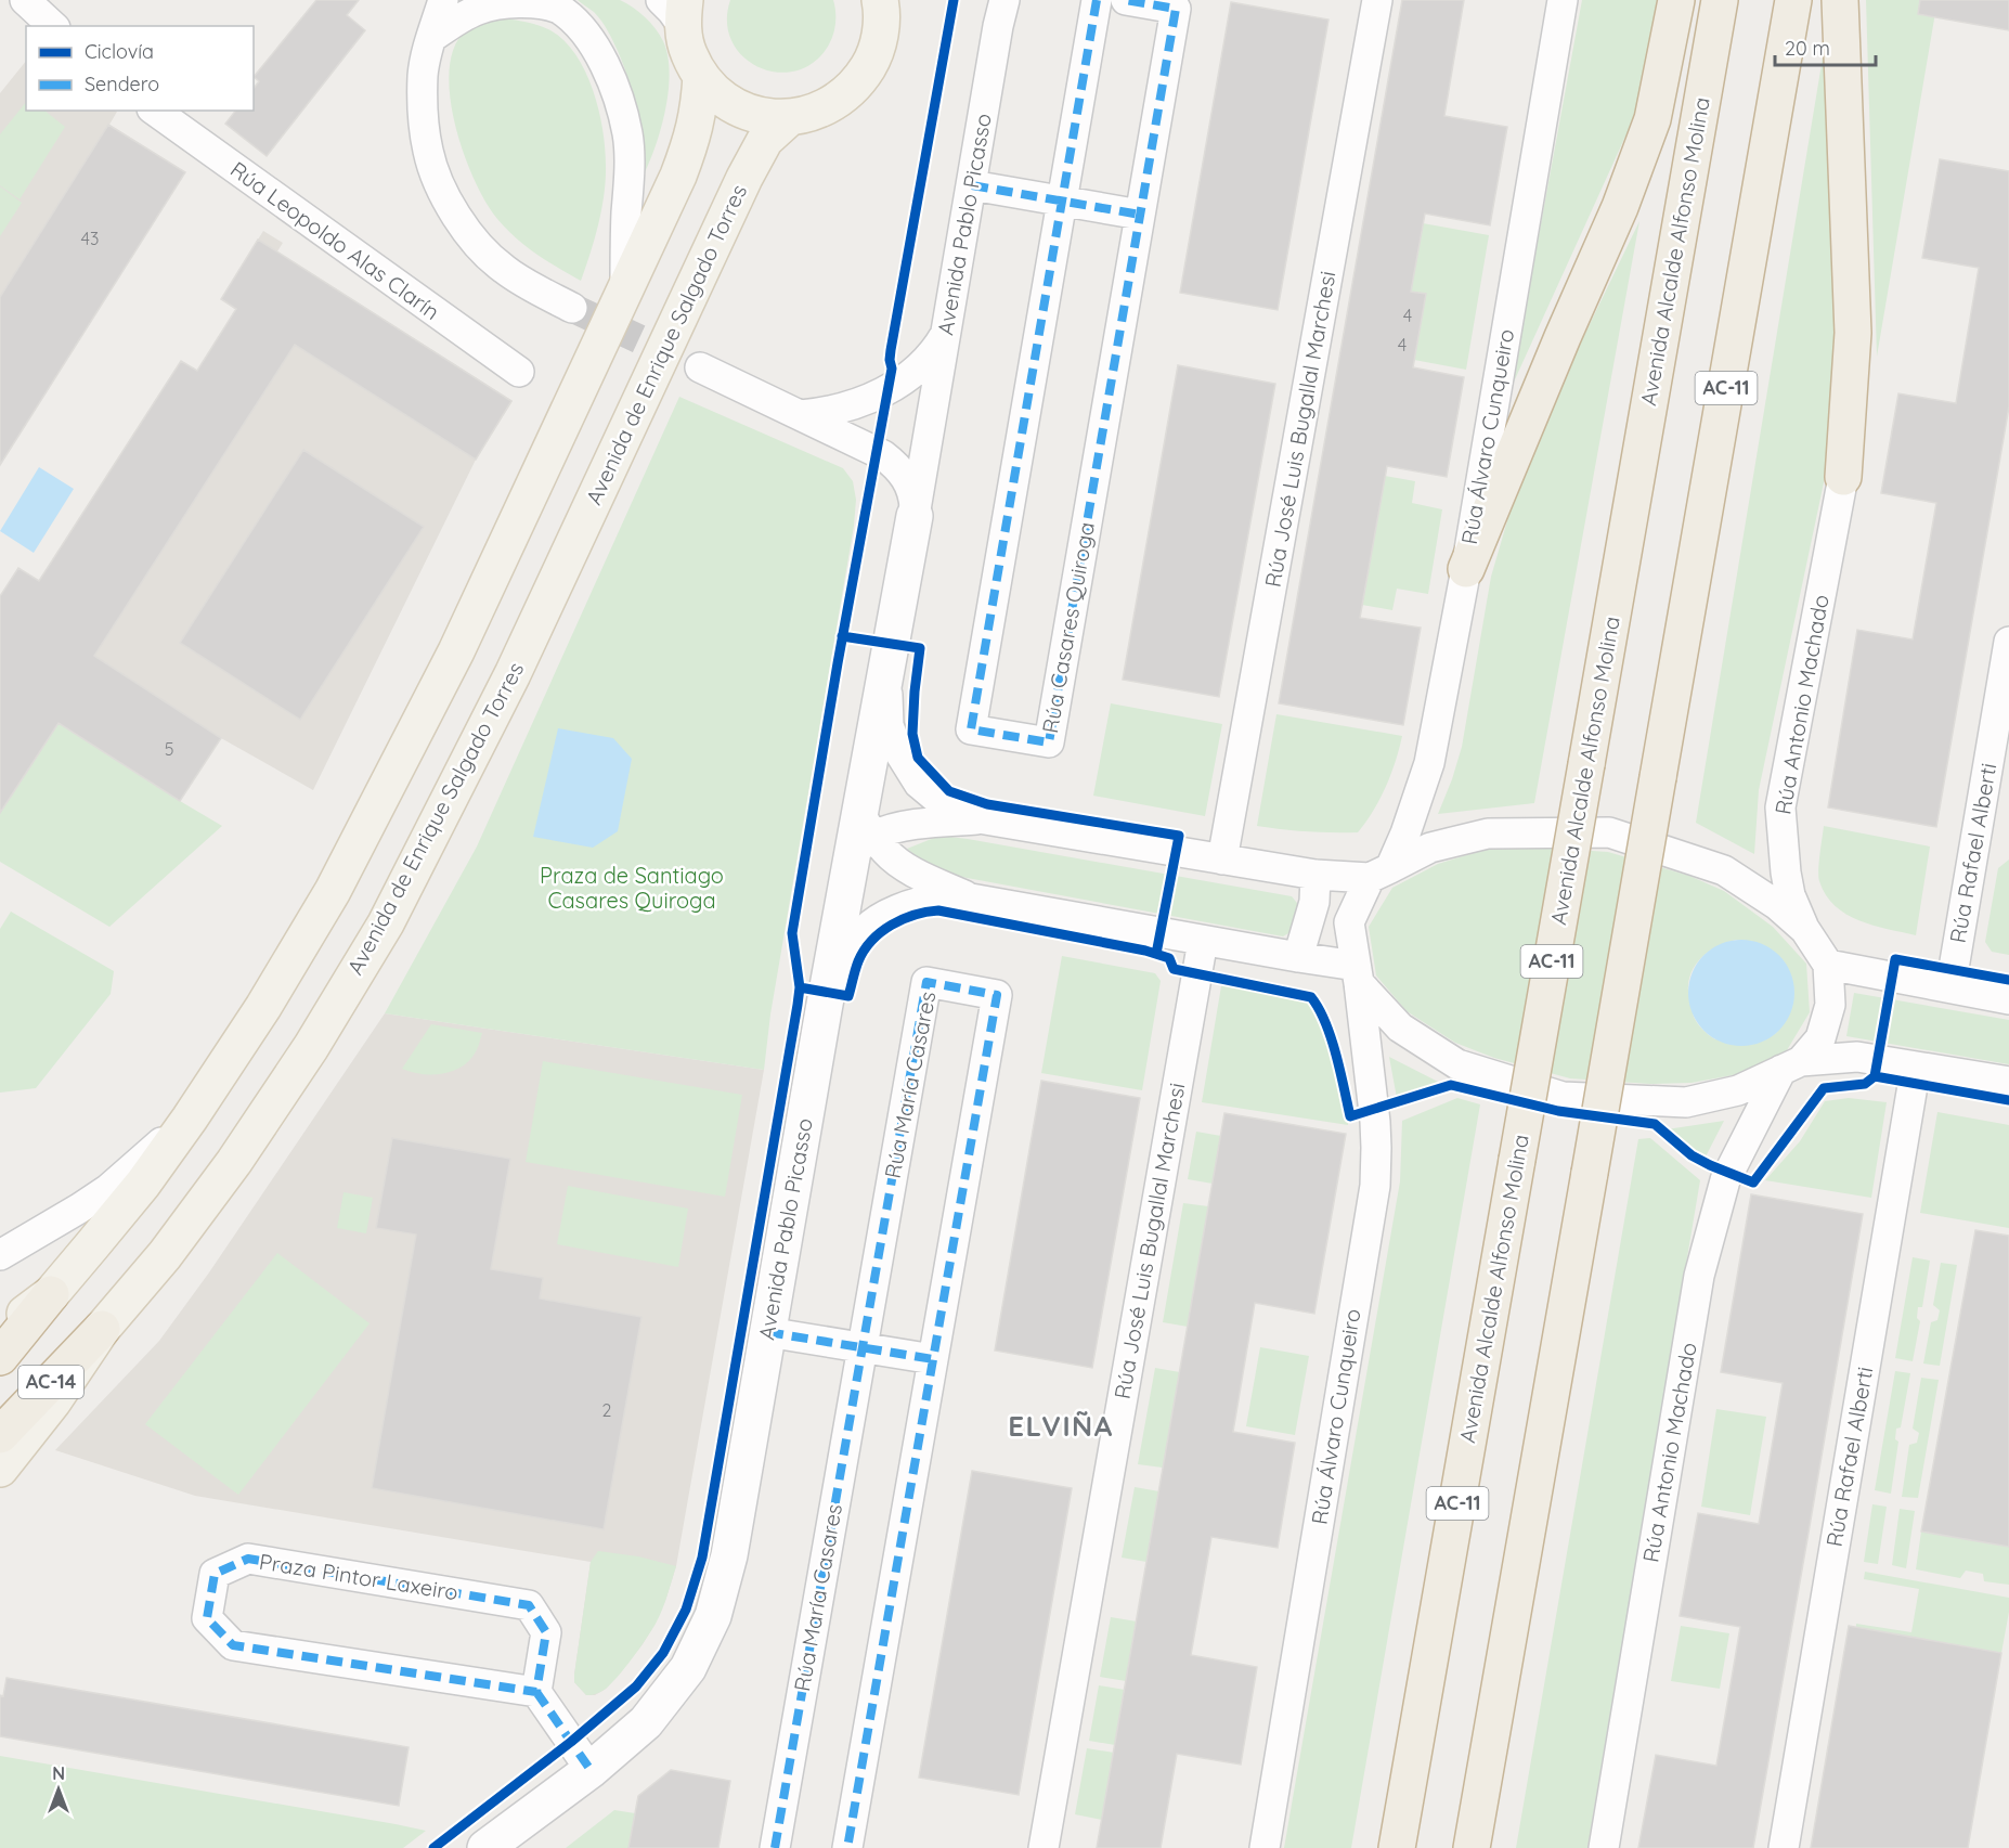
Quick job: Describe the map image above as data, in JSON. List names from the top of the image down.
{
  "streets": {
    "highway": ["Avenida Alcalde Alfonso Molina", "AC-11", "AC-14"],
    "main road": ["Avenida de Enrique Salgado Torres"],
    "street": [
      "Avenida Pablo Picasso",
      "Rúa Leopoldo Alas Clarín",
      "Rúa José Luis Bugallal Marchesi",
      "Rúa Álvaro Cunqueiro",
      "Rúa Casares Quiroga",
      "Rúa Antonio Machado",
      "Rúa Rafael Alberti",
      "Rúa María Casares",
      "Praza Pintor Laxeiro"
    ]
  },
  "crossings": [
    ["Avenida de Enrique Salgado Torres", "AC-14"]
  ],
  "districts": ["ELVIÑA"],
  "parks": ["Praza de Santiago Casares Quiroga"],
  "house_numbers": [
    "43",
    "4",
    "4",
    "5",
    "2"
  ],
  "legend": ["Ciclovía", "Sendero"],
  "scale_bar": "20 m",
  "north": "top"
}
